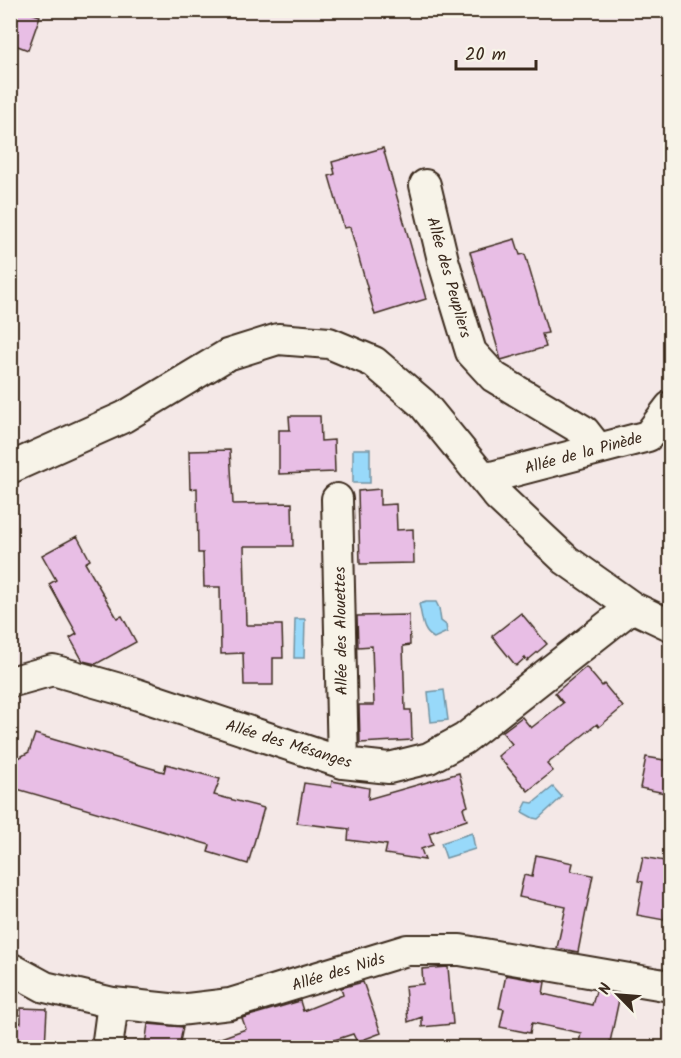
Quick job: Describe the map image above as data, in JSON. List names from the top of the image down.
{
  "streets": {
    "street": [
      "Allée des Peupliers",
      "Allée de la Pinède",
      "Allée des Alouettes",
      "Allée des Mésanges",
      "Allée des Nids"
    ]
  },
  "crossings": [
    ["Allée des Peupliers", "Allée de la Pinède"],
    ["Allée des Alouettes", "Allée des Mésanges"]
  ],
  "scale_bar": "20 m",
  "north": "top left"
}
